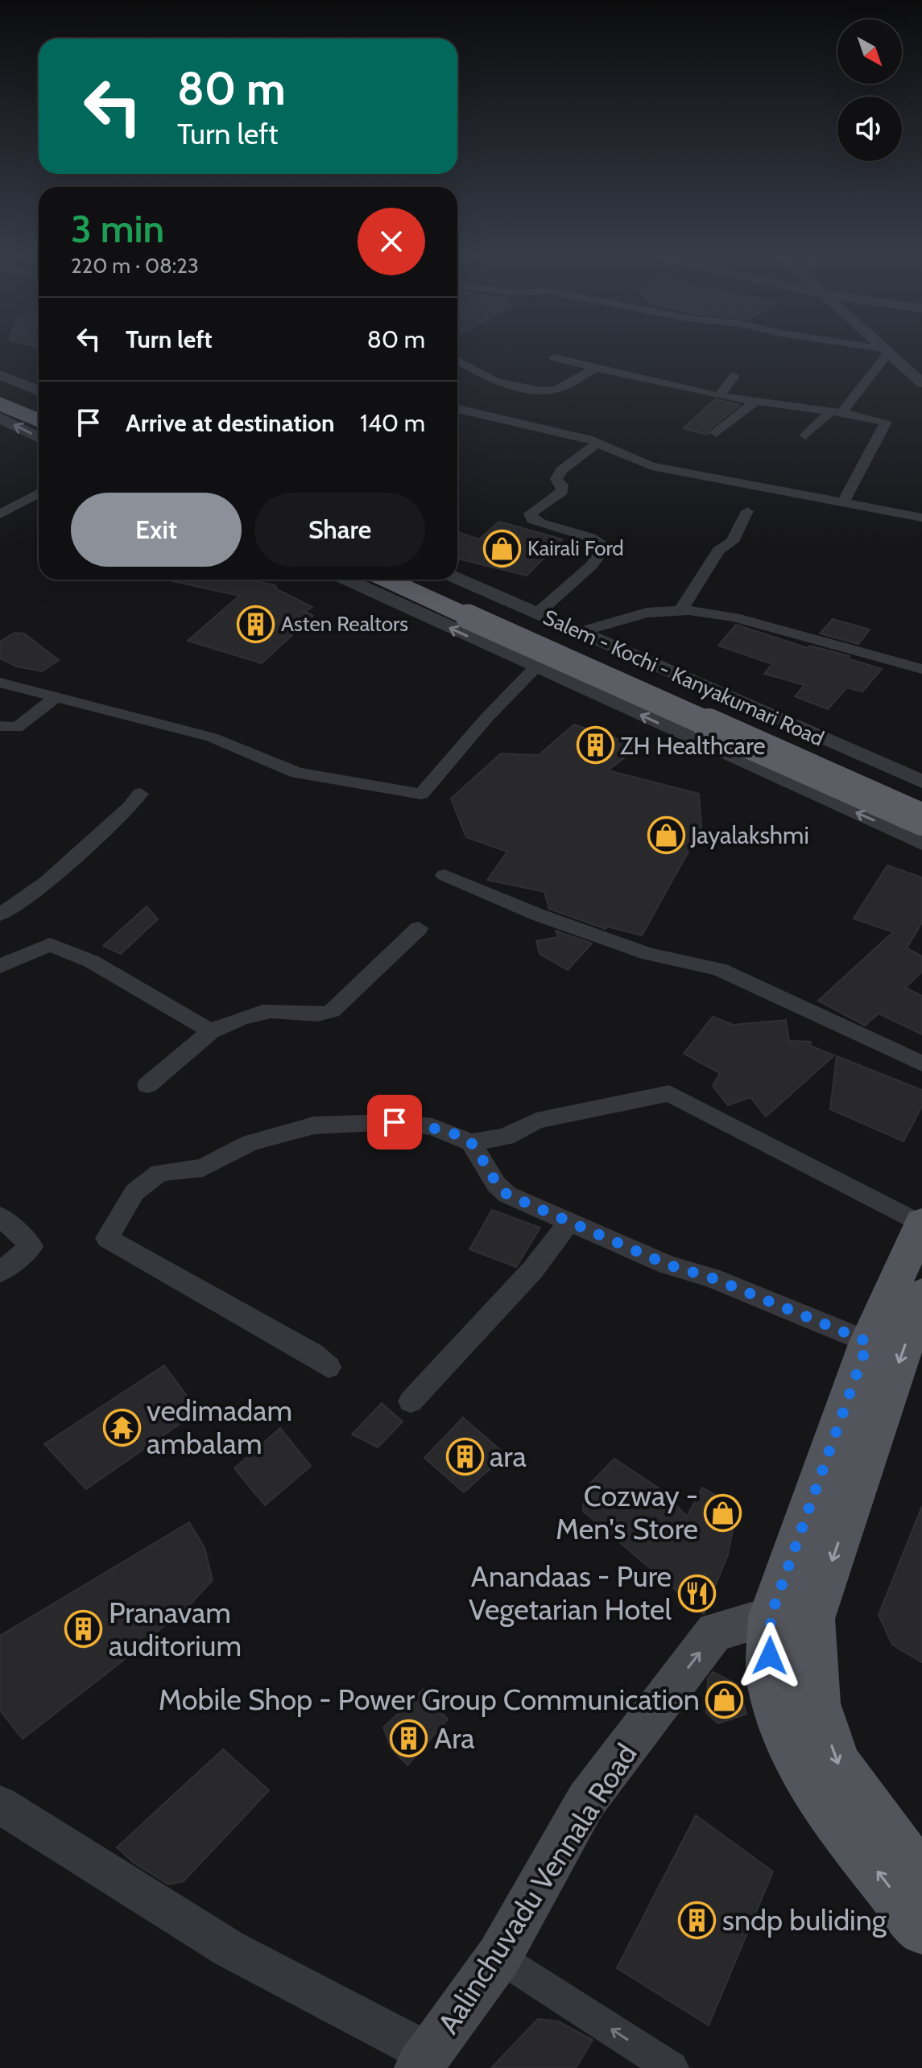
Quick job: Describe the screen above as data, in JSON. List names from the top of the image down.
{
  "streets": {
    "highway": ["Salem - Kochi - Kanyakumari Road"],
    "main road": ["Aalinchuvadu Vennala Road"]
  },
  "one_way": ["Aalinchuvadu Vennala Road"],
  "places": {
    "shop": [
      "Kairali Ford",
      "Jayalakshmi",
      "Cozway - Men's Store",
      "Mobile Shop - Power Group Communication"
    ],
    "building": [
      "Asten Realtors",
      "ZH Healthcare",
      "ara",
      "Pranavam auditorium",
      "Ara",
      "sndp buliding"
    ],
    "temple": ["vedimadam ambalam"],
    "restaurant": ["Anandaas - Pure Vegetarian Hotel"]
  },
  "north": "bottom right",
  "page": {
    "turn": ["80 m", "Turn left"],
    "heading": ["3 min", "220 m · 08:23"],
    "list": [
      {
        "name": "Turn left",
        "value": "80 m"
      },
      {
        "name": "Arrive at destination",
        "value": "140 m"
      }
    ],
    "buttons": ["Exit", "Share"]
  }
}
